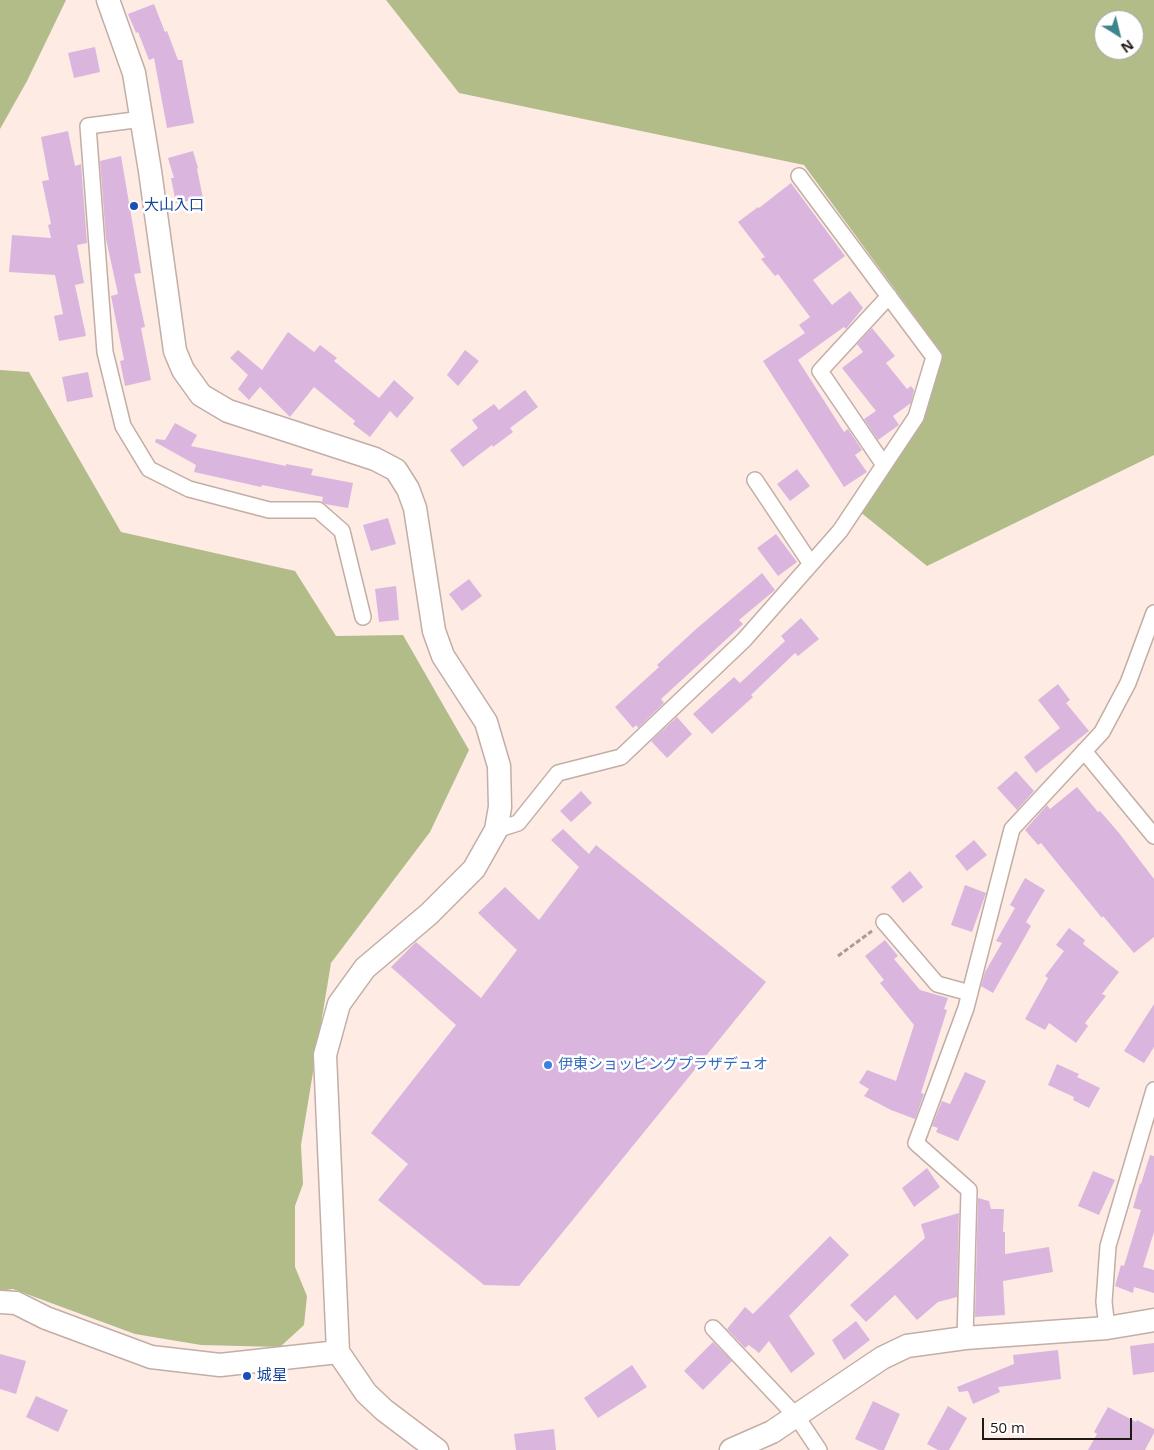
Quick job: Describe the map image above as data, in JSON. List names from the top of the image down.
{
  "places": ["大山入口", "伊東ショッピングプラザデュオ", "城星"],
  "scale_bar": "50 m",
  "north": "bottom right"
}
